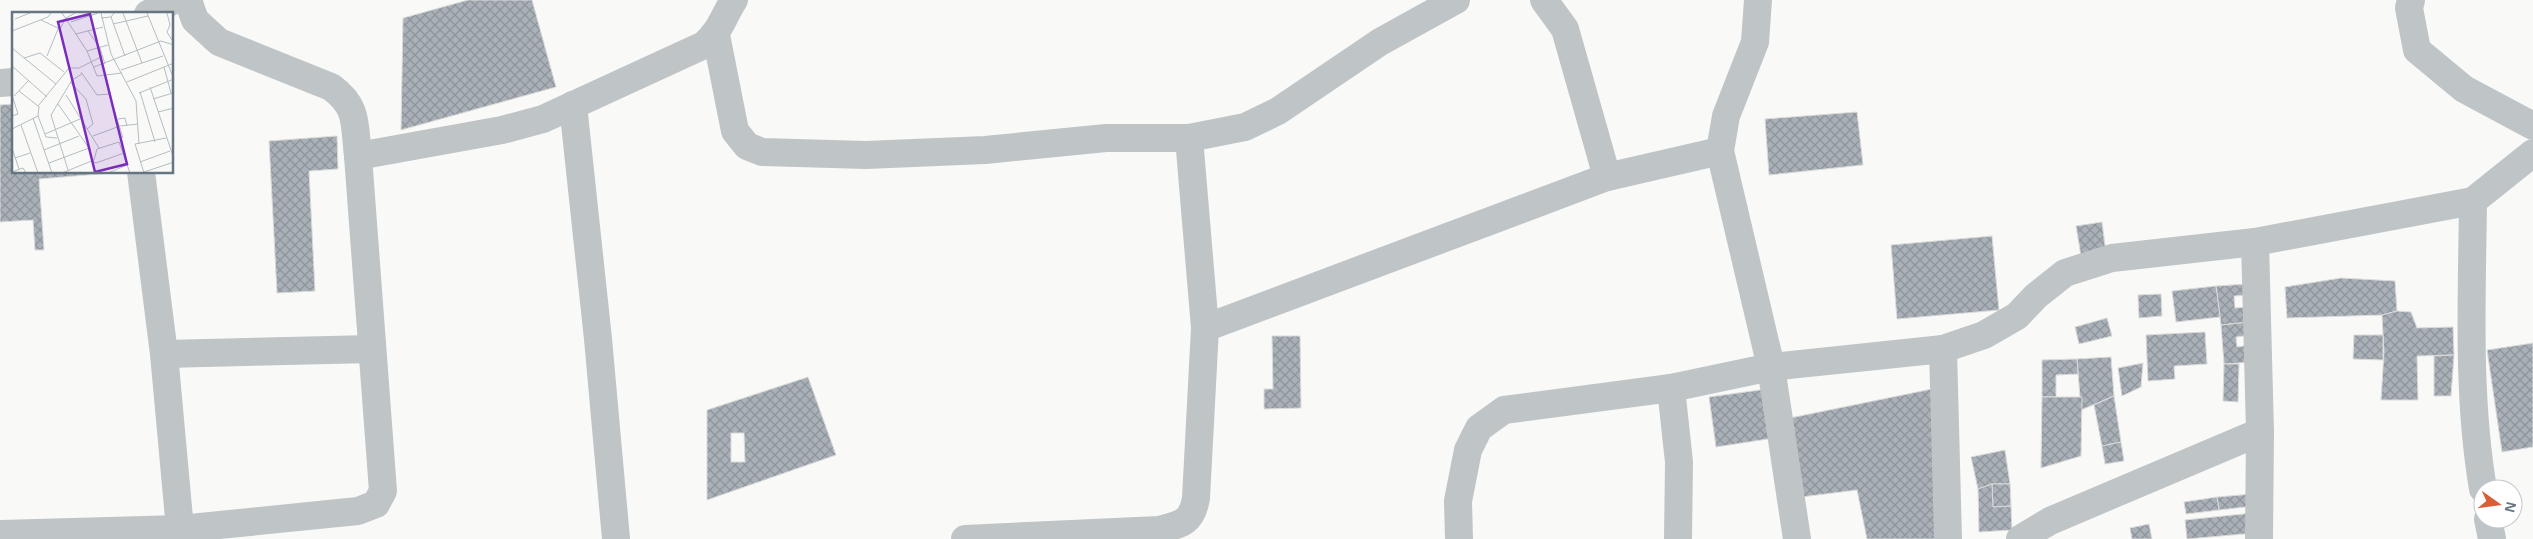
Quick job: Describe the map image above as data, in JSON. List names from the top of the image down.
{
  "north": "right"
}
